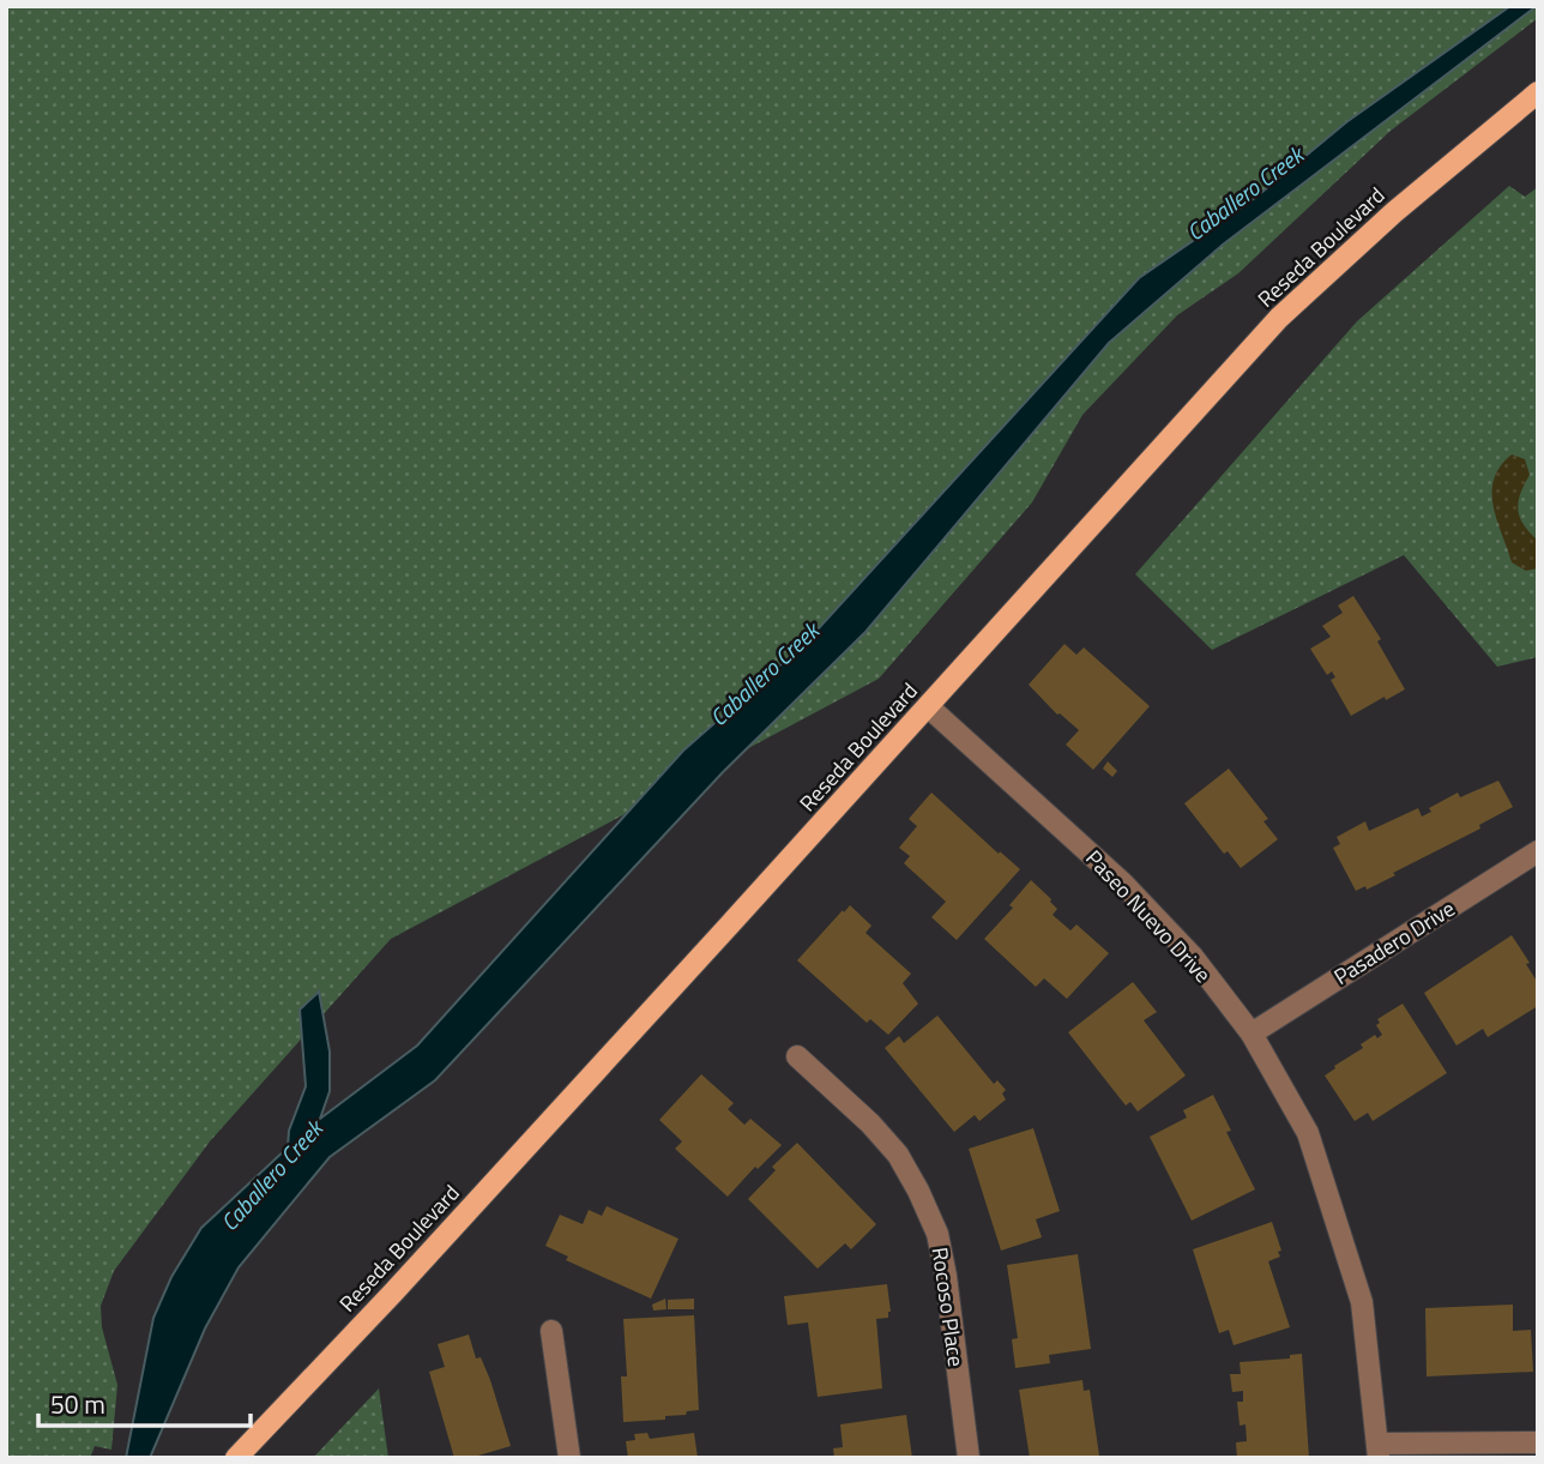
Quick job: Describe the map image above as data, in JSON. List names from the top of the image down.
{
  "streets": {
    "main road": ["Reseda Boulevard"],
    "street": ["Paseo Nuevo Drive", "Pasadero Drive", "Rocoso Place"]
  },
  "crossings": [
    ["Reseda Boulevard", "Paseo Nuevo Drive"],
    ["Paseo Nuevo Drive", "Pasadero Drive"]
  ],
  "water": ["Caballero Creek"],
  "scale_bar": "50 m"
}
